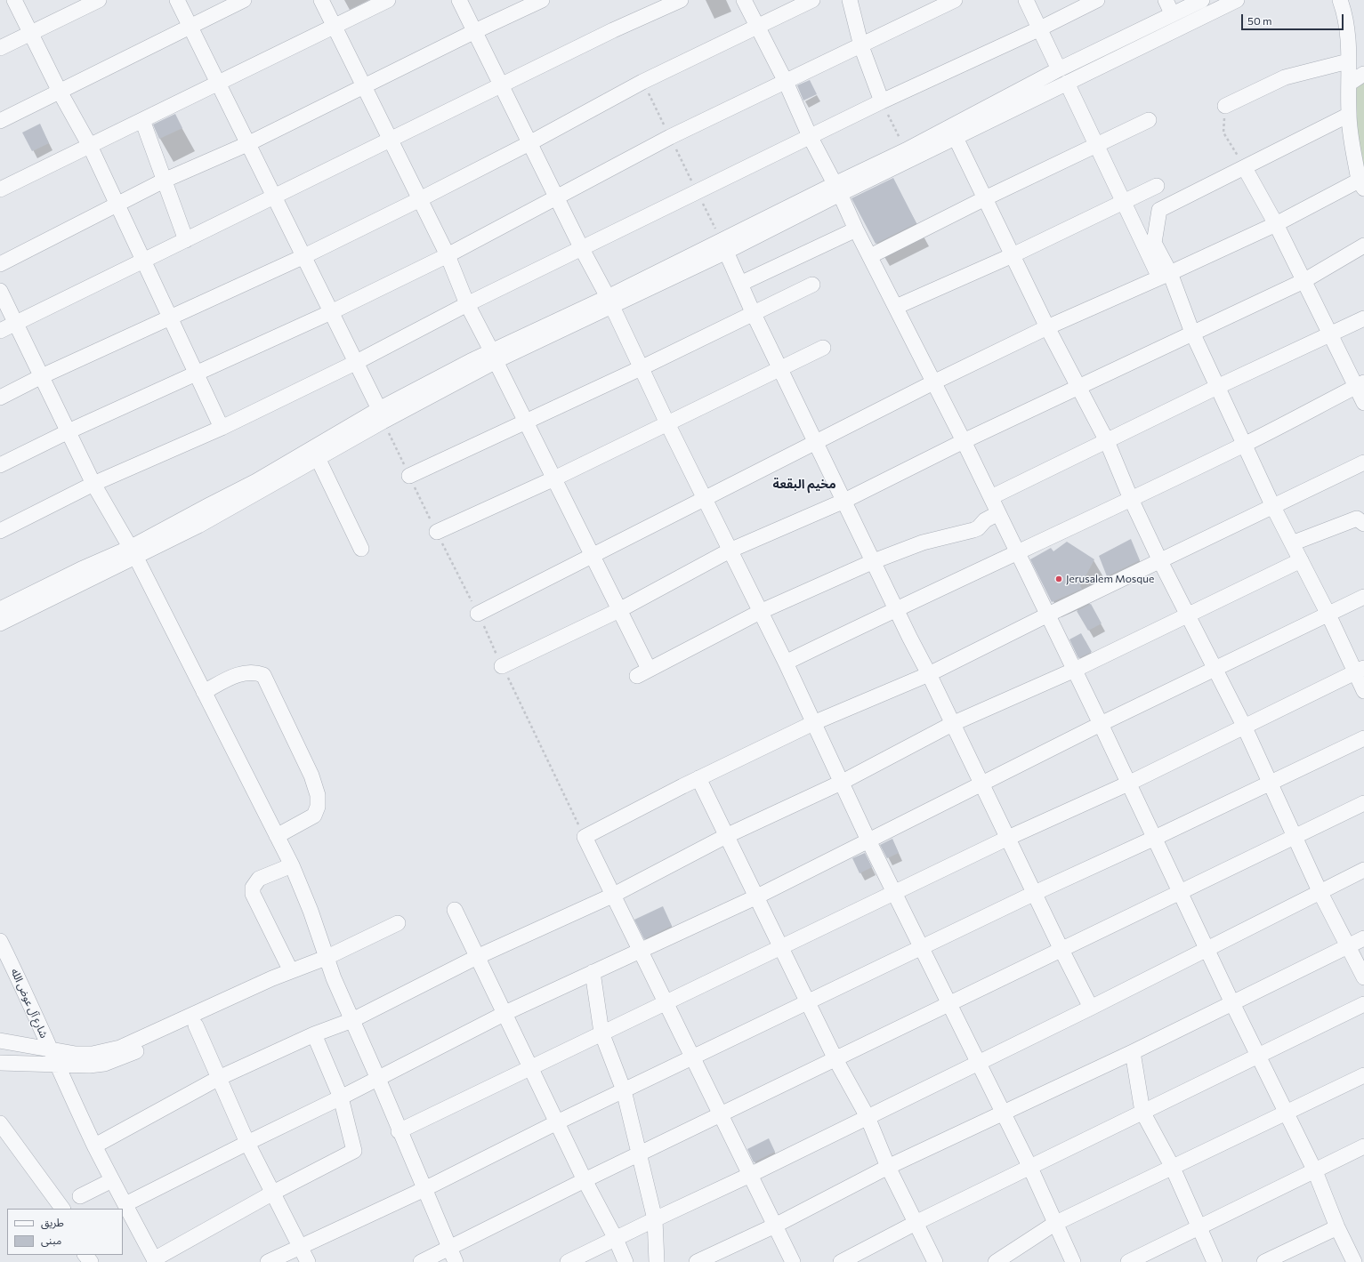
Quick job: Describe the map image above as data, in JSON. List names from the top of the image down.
{
  "streets": {
    "street": ["شارع آل عوض الله"]
  },
  "districts": ["مخيم البقعة"],
  "places": ["Jerusalem Mosque"],
  "legend": ["طريق", "مبنى"],
  "scale_bar": "50 m"
}
